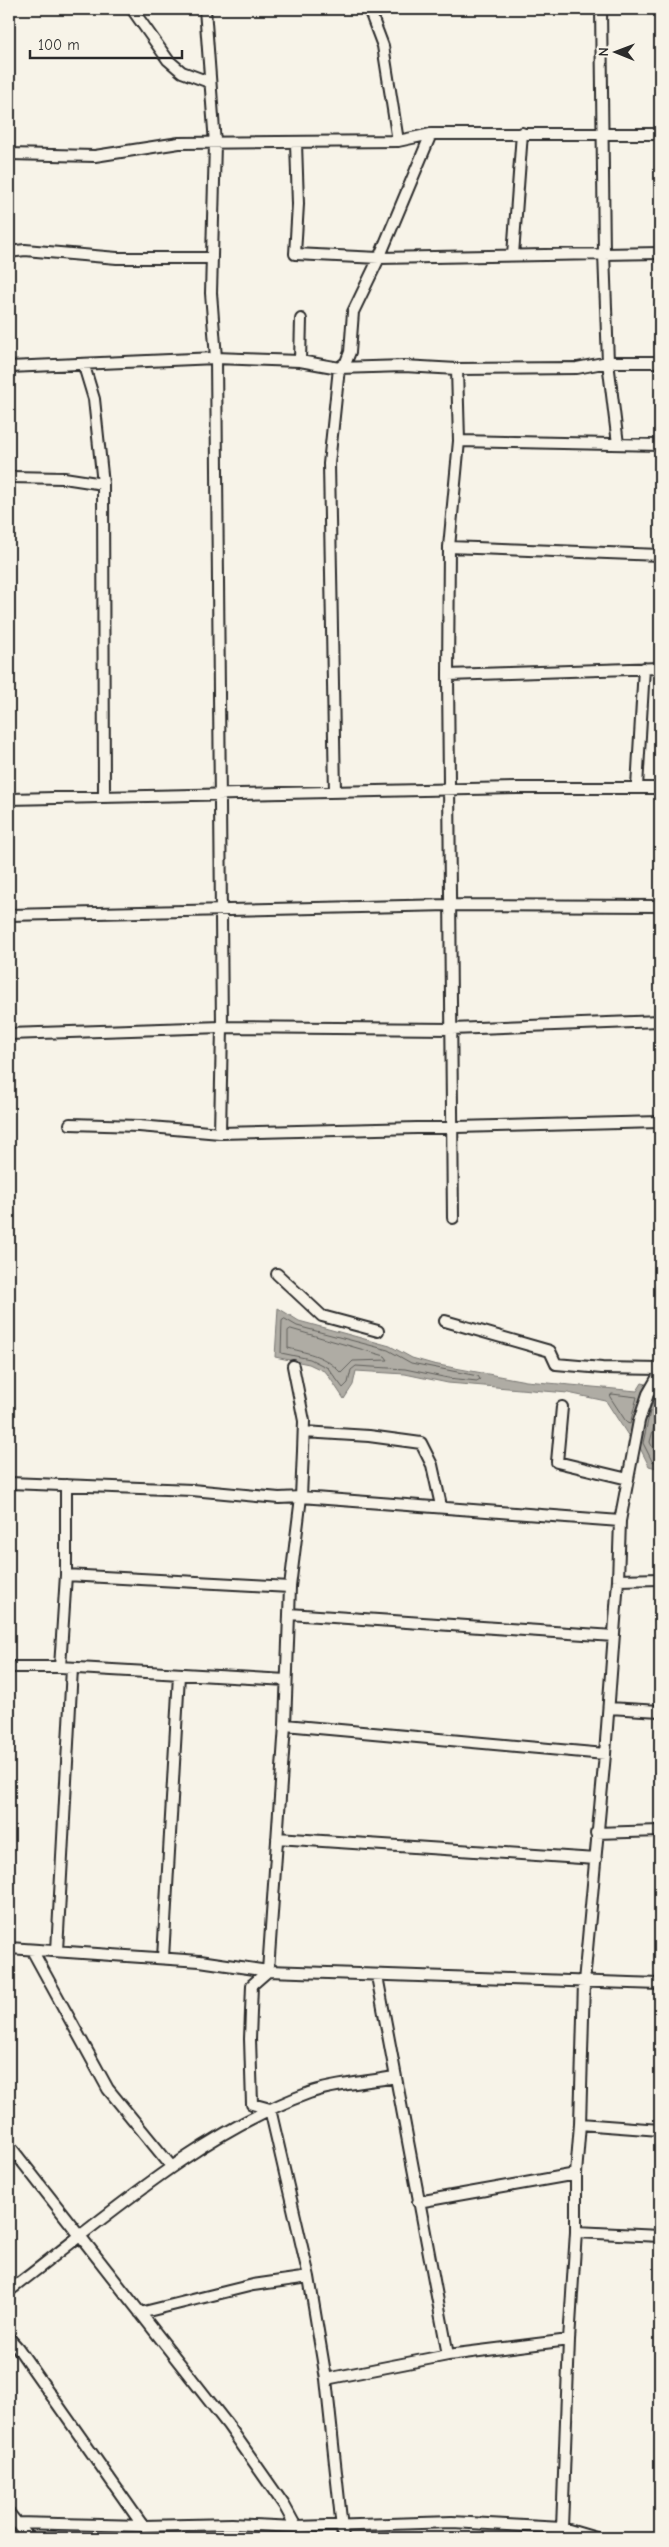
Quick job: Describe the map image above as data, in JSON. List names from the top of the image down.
{
  "scale_bar": "100 m",
  "north": "left"
}
